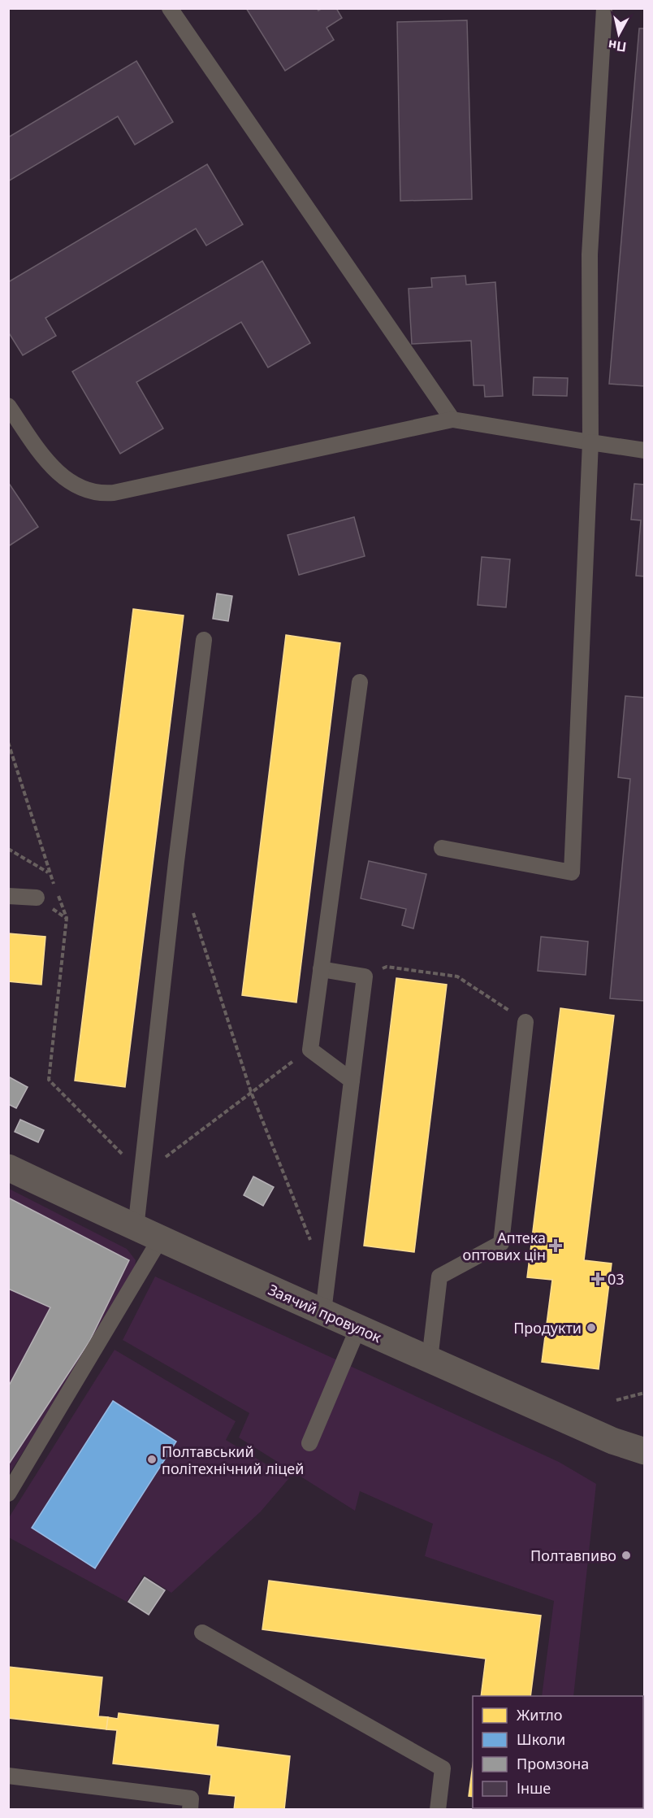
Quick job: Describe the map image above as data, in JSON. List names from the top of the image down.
{
  "streets": {
    "street": ["Заячий провулок"]
  },
  "places": {
    "health": ["Аптека оптових цін", "03"],
    "other": ["Продукти", "Полтавський політехнічний ліцей", "Полтавпиво"]
  },
  "legend": [
    "Житло",
    "Школи",
    "Промзона",
    "Інше"
  ],
  "north": "bottom"
}
